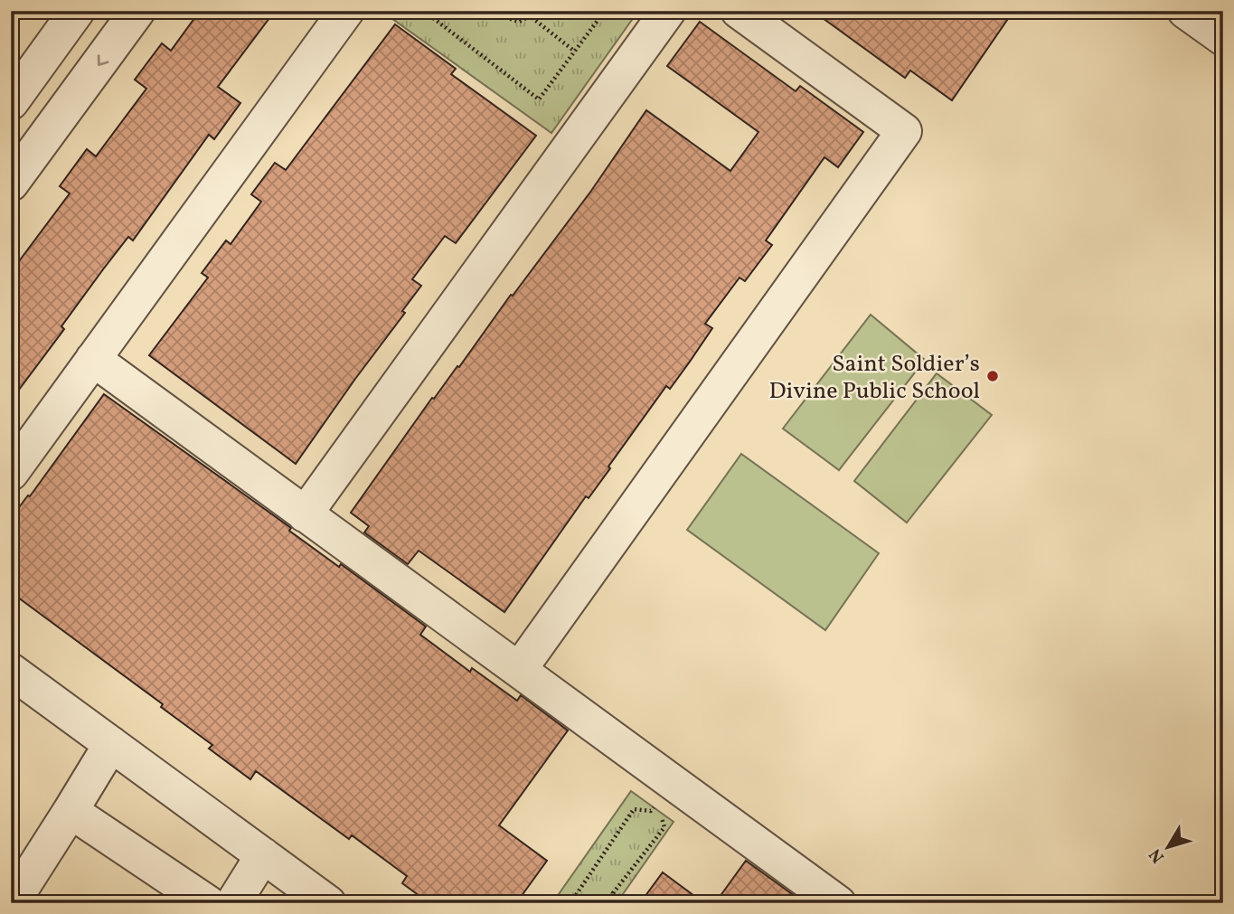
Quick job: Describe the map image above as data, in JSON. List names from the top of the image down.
{
  "places": ["Saint Soldier’s Divine Public School"],
  "north": "bottom left"
}
